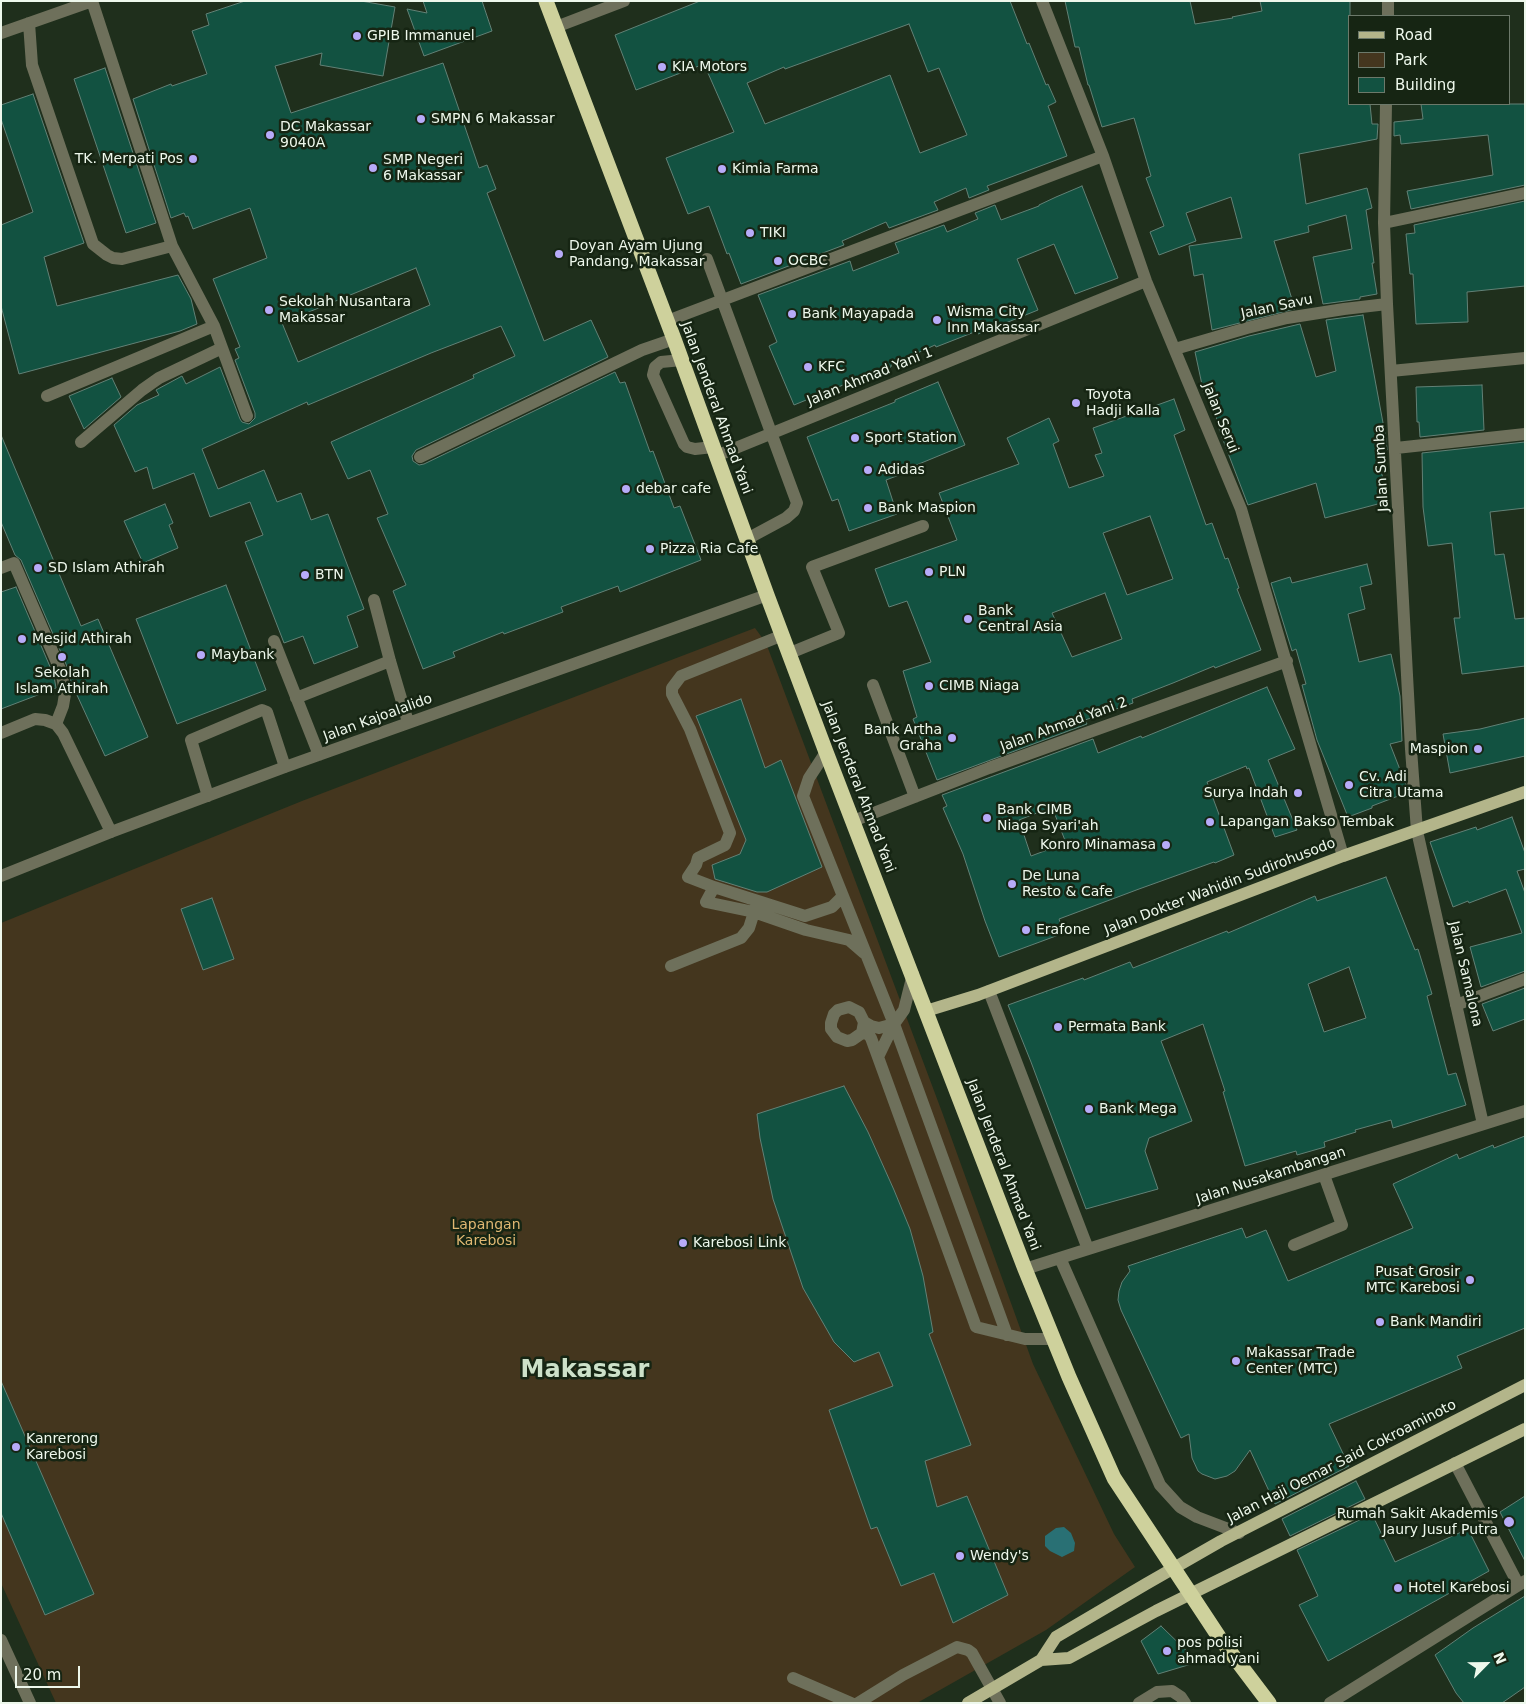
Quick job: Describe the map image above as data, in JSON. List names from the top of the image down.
{
  "streets": {
    "highway": ["Jalan Jenderal Ahmad Yani"],
    "main road": ["Jalan Dokter Wahidin Sudirohusodo", "Jalan Haji Oemar Said Cokroaminoto"],
    "street": [
      "Jalan Savu",
      "Jalan Ahmad Yani 1",
      "Jalan Serui",
      "Jalan Sumba",
      "Jalan Kajoalalido",
      "Jalan Ahmad Yani 2",
      "Jalan Samalona",
      "Jalan Nusakambangan"
    ]
  },
  "crossings": [
    ["Jalan Savu", "Jalan Serui"],
    ["Jalan Savu", "Jalan Sumba"],
    ["Jalan Ahmad Yani 1", "Jalan Jenderal Ahmad Yani"],
    ["Jalan Ahmad Yani 1", "Jalan Serui"],
    ["Jalan Jenderal Ahmad Yani", "Jalan Kajoalalido"],
    ["Jalan Jenderal Ahmad Yani", "Jalan Ahmad Yani 2"],
    ["Jalan Jenderal Ahmad Yani", "Jalan Dokter Wahidin Sudirohusodo"],
    ["Jalan Jenderal Ahmad Yani", "Jalan Nusakambangan"],
    ["Jalan Jenderal Ahmad Yani", "Jalan Haji Oemar Said Cokroaminoto"],
    ["Jalan Serui", "Jalan Ahmad Yani 2"],
    ["Jalan Serui", "Jalan Dokter Wahidin Sudirohusodo"],
    ["Jalan Sumba", "Jalan Dokter Wahidin Sudirohusodo"],
    ["Jalan Sumba", "Jalan Samalona"],
    ["Jalan Dokter Wahidin Sudirohusodo", "Jalan Samalona"],
    ["Jalan Samalona", "Jalan Nusakambangan"]
  ],
  "districts": ["Makassar"],
  "parks": ["Lapangan Karebosi"],
  "places": [
    "GPIB Immanuel",
    "KIA Motors",
    "SMPN 6 Makassar",
    "DC Makassar 9040A",
    "TK. Merpati Pos",
    "SMP Negeri 6 Makassar",
    "Kimia Farma",
    "TIKI",
    "Doyan Ayam Ujung Pandang, Makassar",
    "OCBC",
    "Sekolah Nusantara Makassar",
    "Bank Mayapada",
    "Wisma City Inn Makassar",
    "KFC",
    "Toyota Hadji Kalla",
    "Sport Station",
    "Adidas",
    "debar cafe",
    "Bank Maspion",
    "Pizza Ria Cafe",
    "SD Islam Athirah",
    "PLN",
    "BTN",
    "Bank Central Asia",
    "Mesjid Athirah",
    "Maybank",
    "Sekolah Islam Athirah",
    "CIMB Niaga",
    "Bank Artha Graha",
    "Maspion",
    "Cv. Adi Citra Utama",
    "Surya Indah",
    "Bank CIMB Niaga Syari'ah",
    "Lapangan Bakso Tembak",
    "Konro Minamasa",
    "De Luna Resto & Cafe",
    "Erafone",
    "Permata Bank",
    "Bank Mega",
    "Karebosi Link",
    "Pusat Grosir MTC Karebosi",
    "Bank Mandiri",
    "Makassar Trade Center (MTC)",
    "Kanrerong Karebosi",
    "Rumah Sakit Akademis Jaury Jusuf Putra",
    "Wendy's",
    "Hotel Karebosi",
    "pos polisi ahmad yani"
  ],
  "legend": ["Road", "Park", "Building"],
  "scale_bar": "20 m",
  "north": "top right"
}
